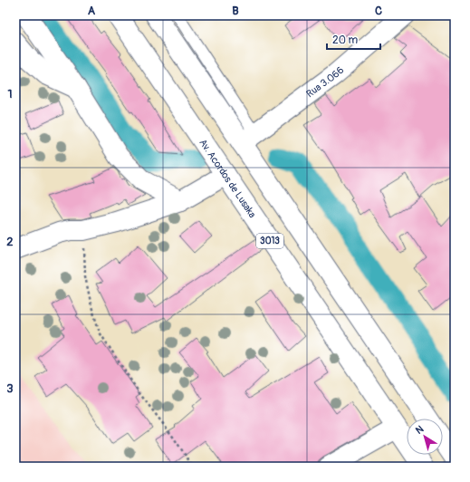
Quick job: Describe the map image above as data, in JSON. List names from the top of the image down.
{
  "streets": {
    "main road": ["Rua 3.066", "Av. Acordos de Lusaka", "3013"]
  },
  "scale_bar": "20 m",
  "north": "top left",
  "grid": {
    "columns": ["A", "B", "C"],
    "rows": ["1", "2", "3"]
  }
}
